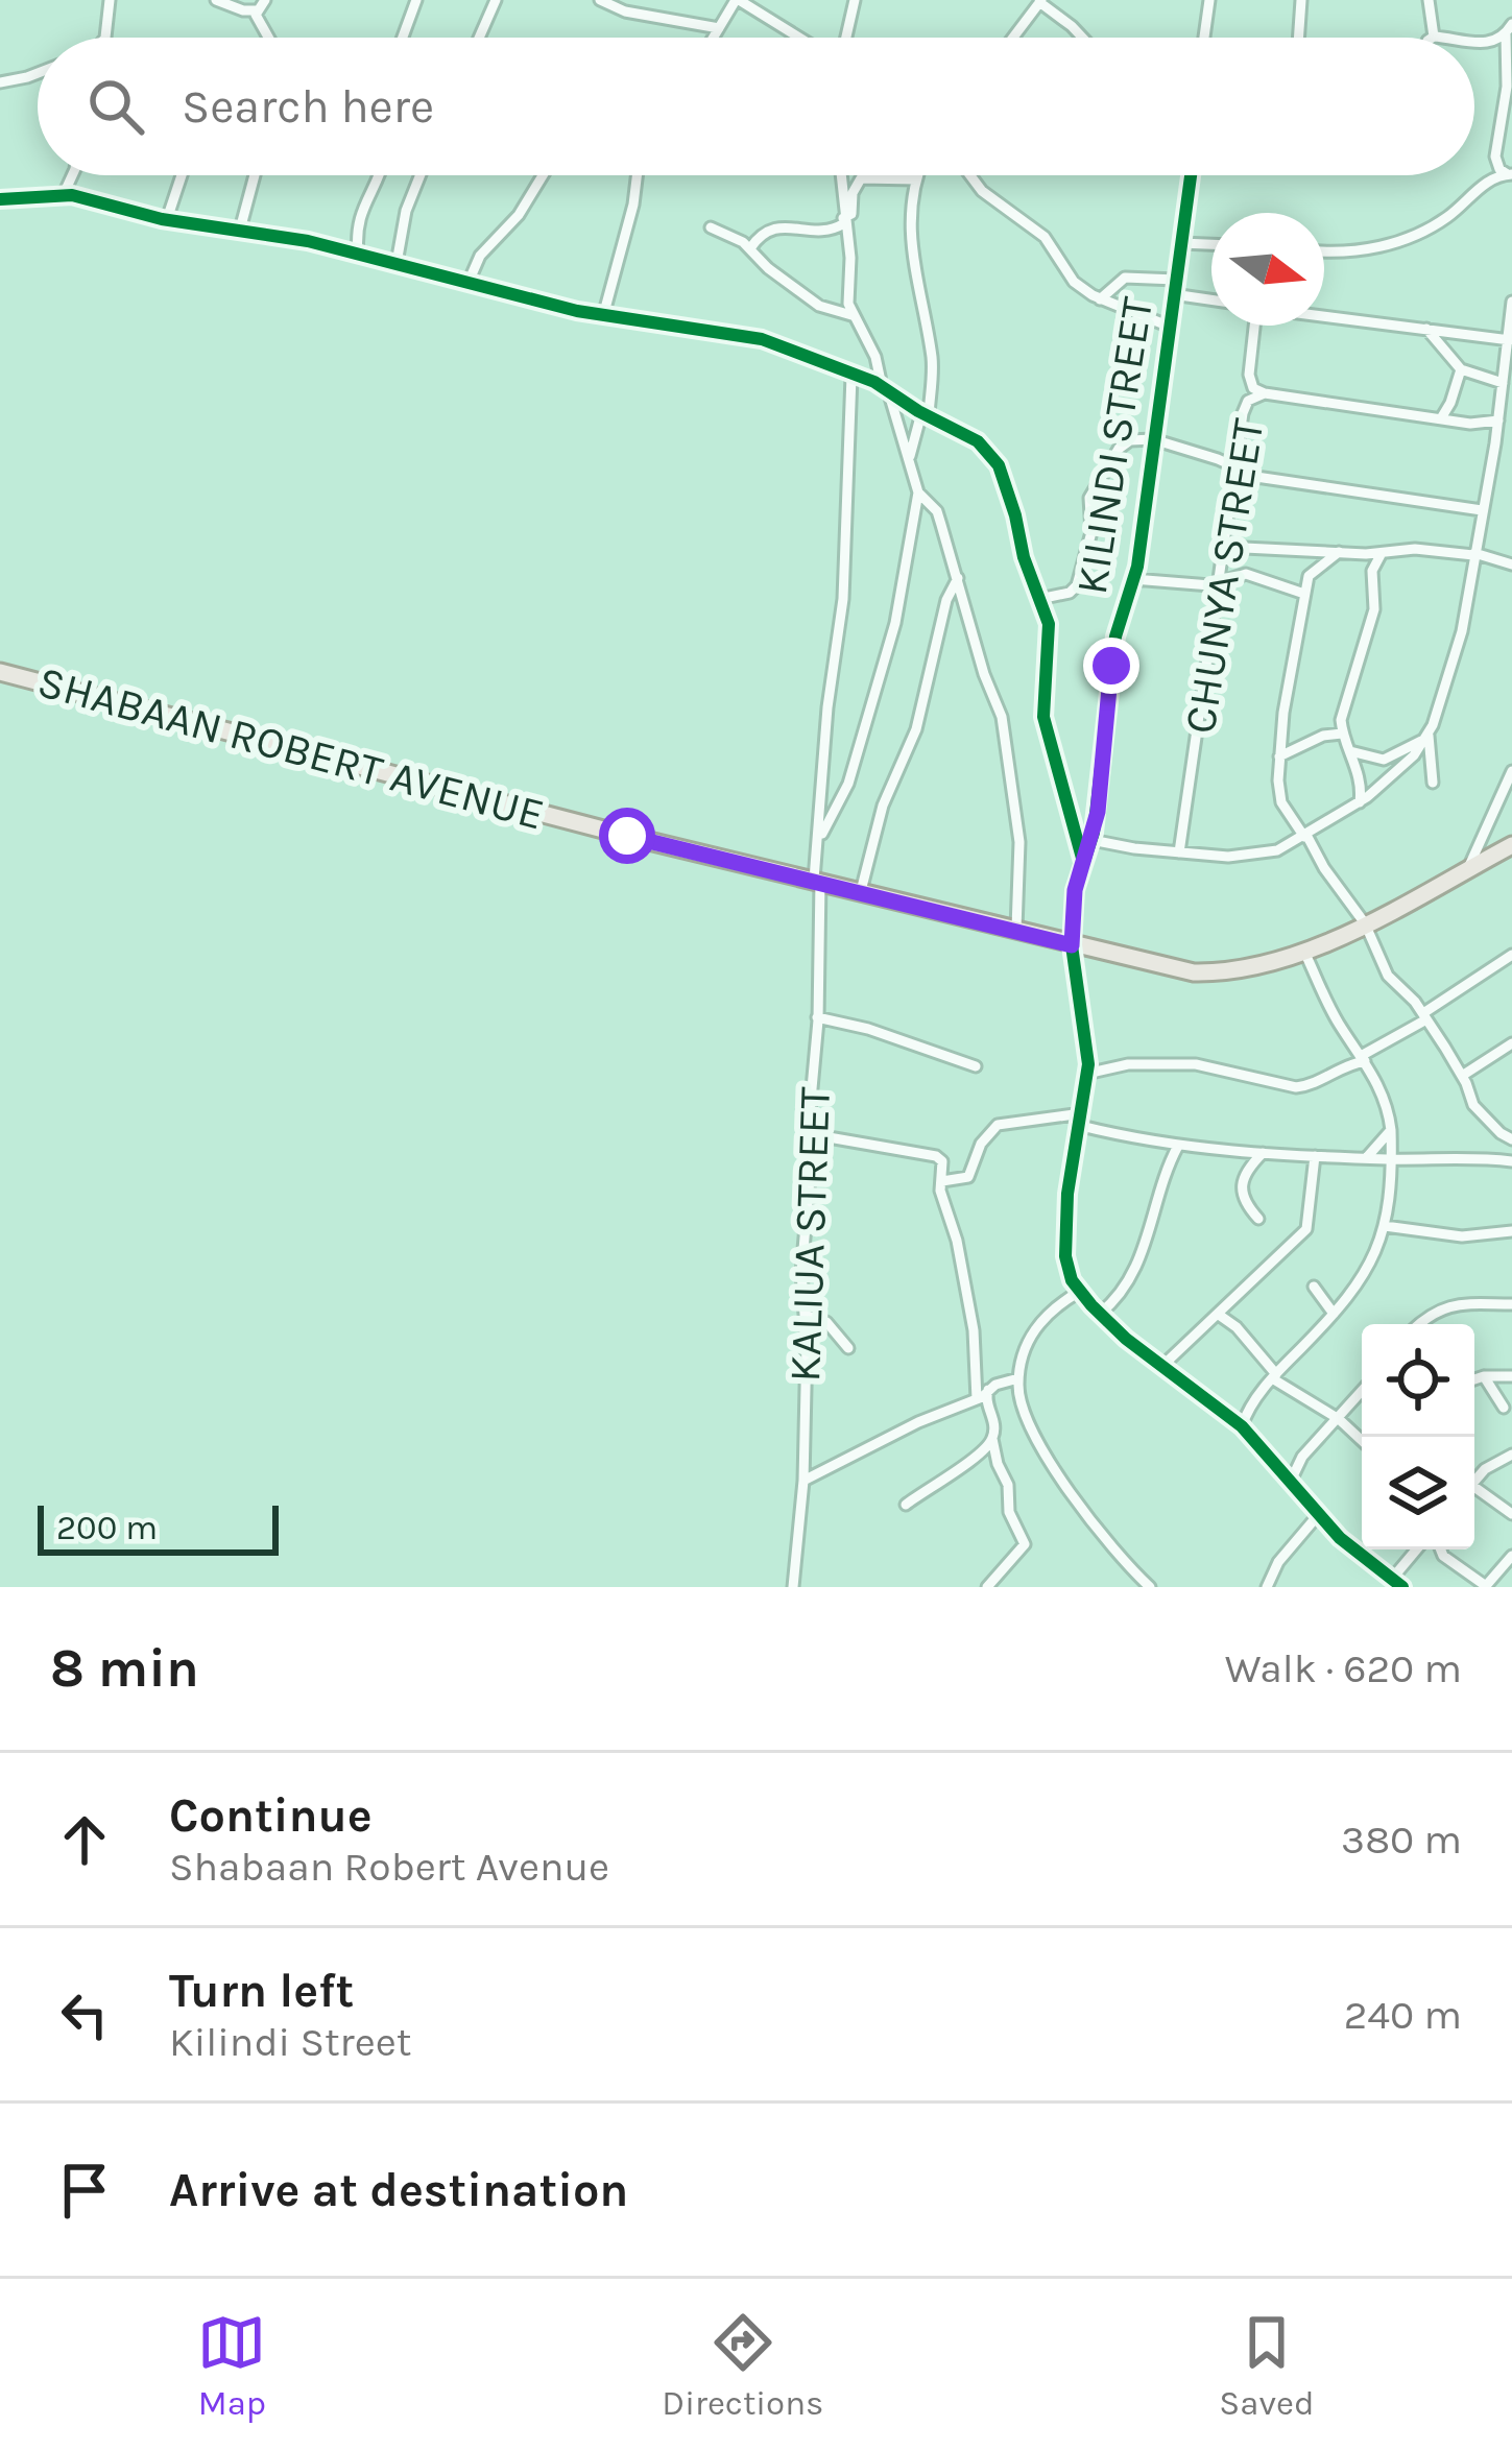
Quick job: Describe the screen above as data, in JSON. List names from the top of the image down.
{
  "streets": {
    "main road": ["SHABAAN ROBERT AVENUE"],
    "street": ["KILINDI STREET", "CHUNYA STREET", "KALIUA STREET"]
  },
  "crossings": [
    ["KILINDI STREET", "SHABAAN ROBERT AVENUE"],
    ["SHABAAN ROBERT AVENUE", "KALIUA STREET"]
  ],
  "scale_bar": "200 m",
  "north": "right",
  "page": {
    "search": "Search here",
    "scale": "200 m",
    "heading": ["8 min", "Walk · 620 m"],
    "list": [
      ["Continue", "Shabaan Robert Avenue", "380 m"],
      ["Turn left", "Kilindi Street", "240 m"],
      "Arrive at destination"
    ],
    "nav": ["Map", "Directions", "Saved"]
  }
}
